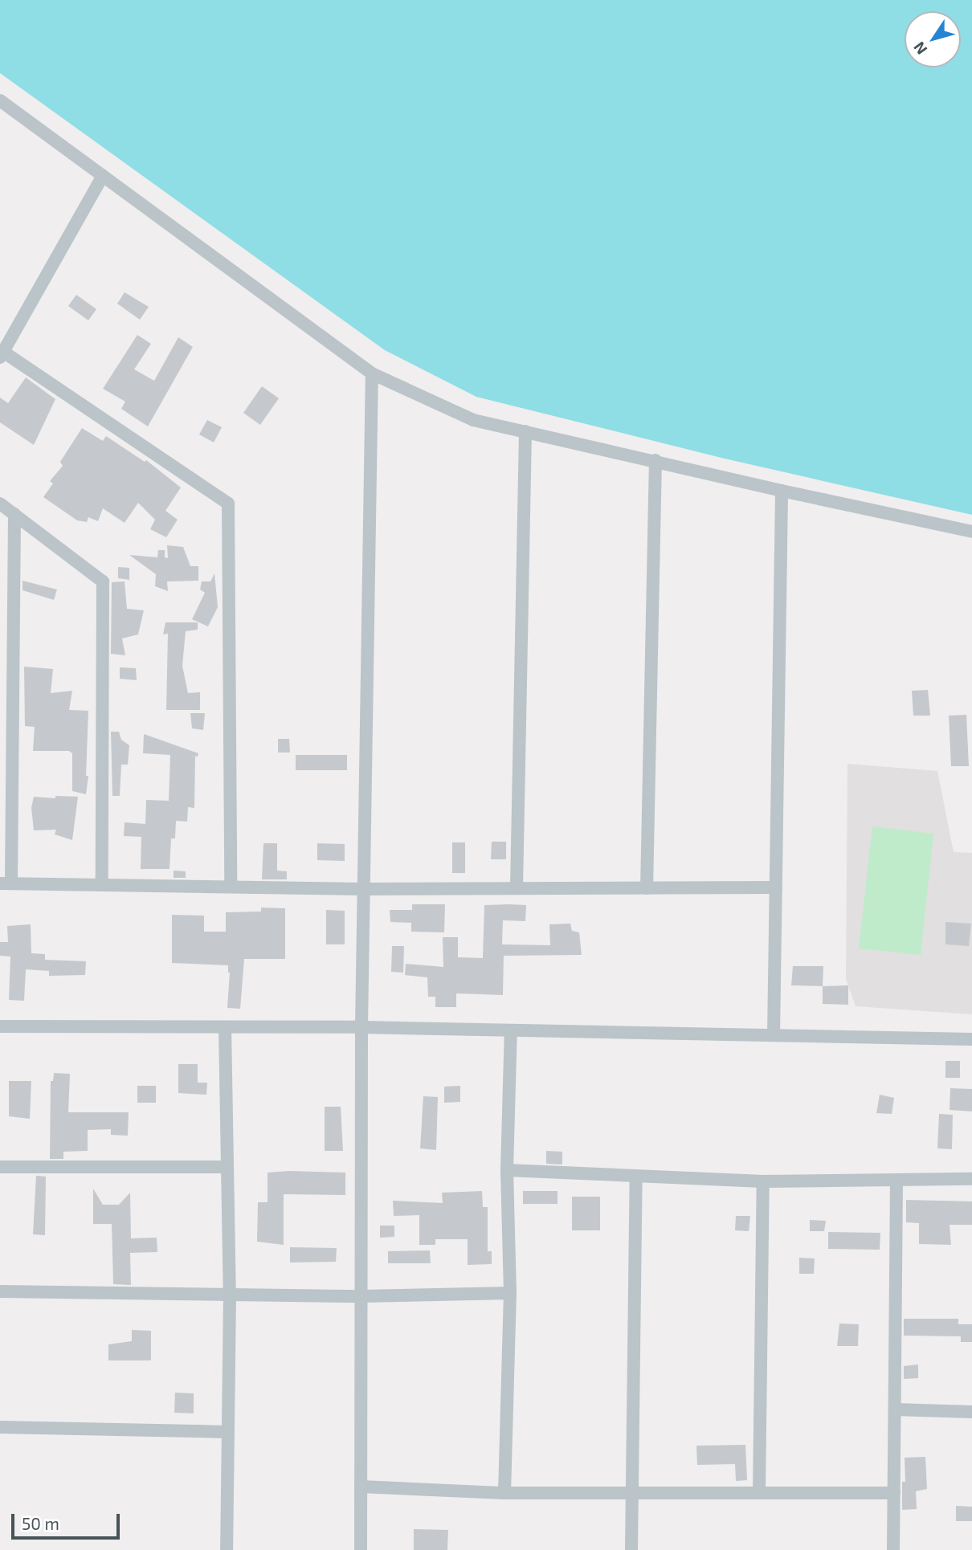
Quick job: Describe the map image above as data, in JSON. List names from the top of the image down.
{
  "scale_bar": "50 m",
  "north": "bottom left"
}
